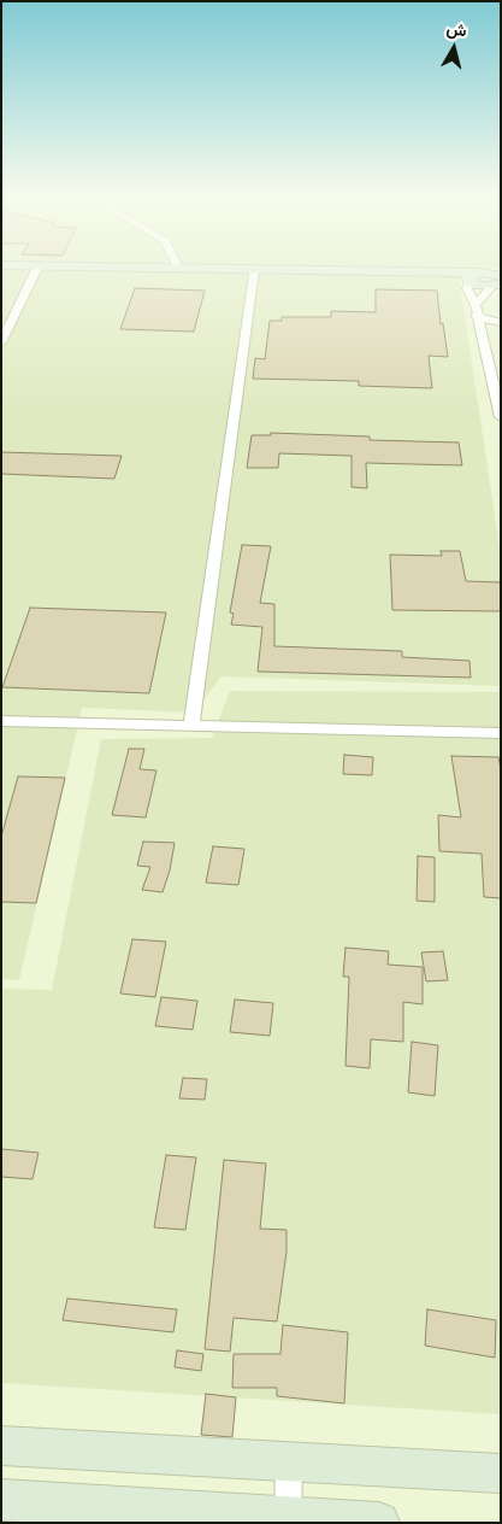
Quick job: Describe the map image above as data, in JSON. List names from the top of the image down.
{
  "north": "top"
}
